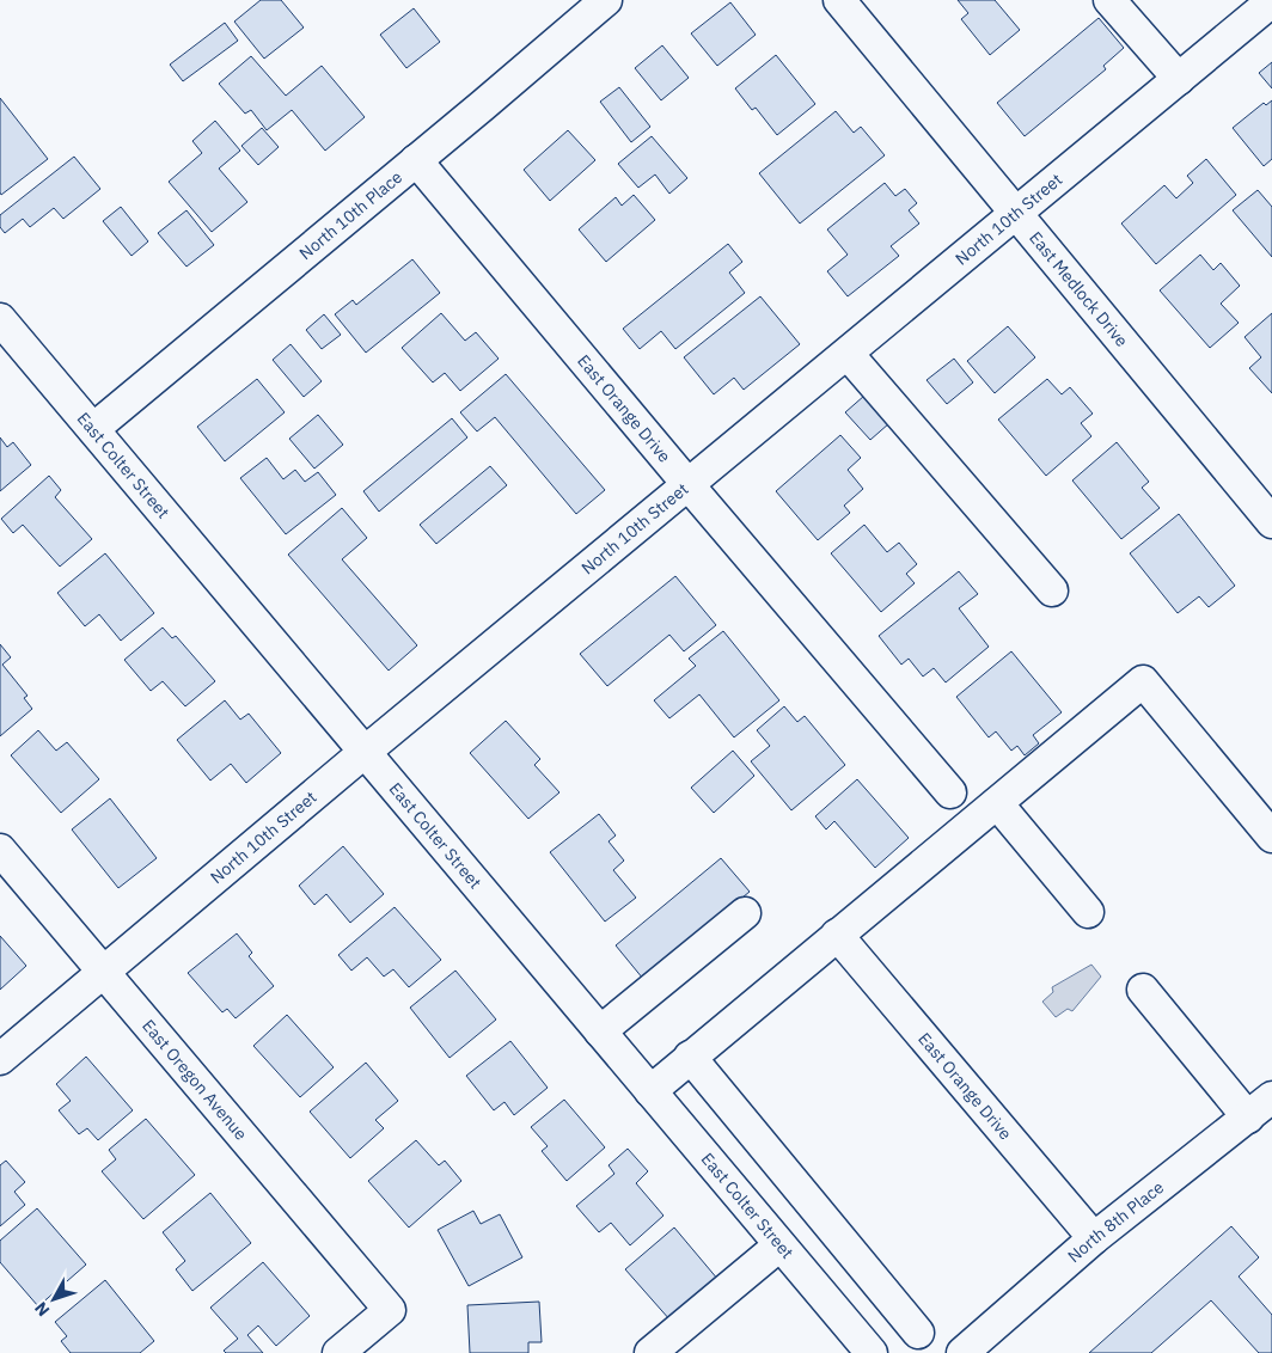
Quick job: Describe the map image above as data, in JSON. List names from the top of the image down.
{
  "streets": {
    "street": [
      "North 10th Place",
      "North 10th Street",
      "East Medlock Drive",
      "East Orange Drive",
      "East Colter Street",
      "East Oregon Avenue",
      "North 8th Place"
    ]
  },
  "crossings": [
    ["North 10th Place", "East Orange Drive"],
    ["North 10th Place", "East Colter Street"],
    ["North 10th Street", "East Medlock Drive"],
    ["North 10th Street", "East Orange Drive"],
    ["North 10th Street", "East Colter Street"],
    ["North 10th Street", "East Oregon Avenue"],
    ["East Orange Drive", "North 8th Place"]
  ],
  "north": "bottom left"
}
